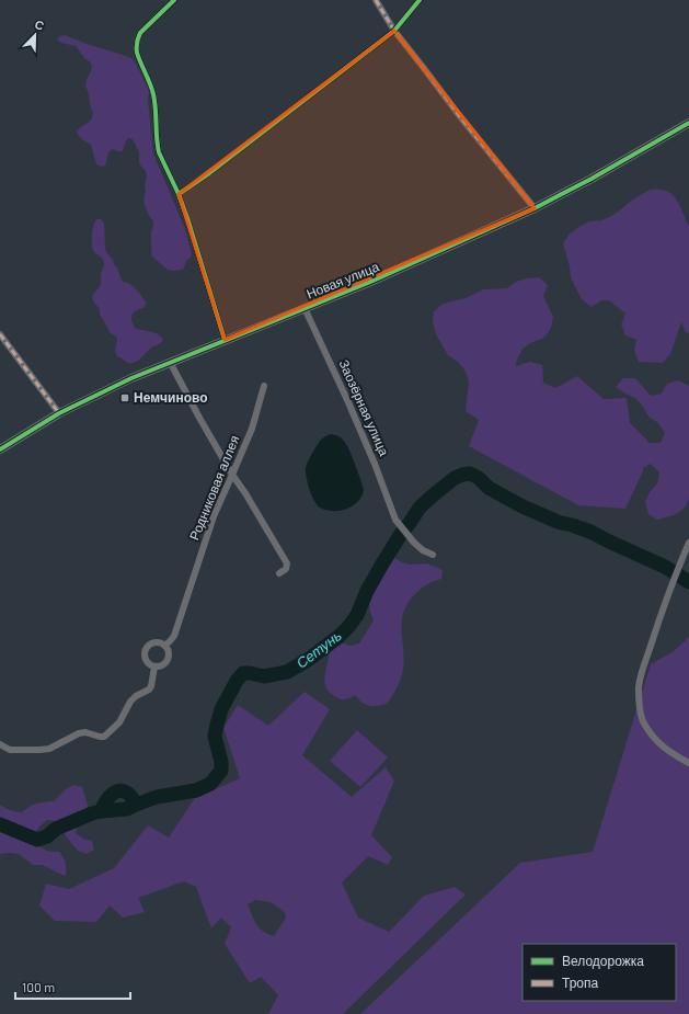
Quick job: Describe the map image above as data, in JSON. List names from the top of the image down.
{
  "streets": {
    "street": ["Новая улица", "Заозёрная улица", "Родниковая аллея"]
  },
  "crossings": [
    ["Новая улица", "Заозёрная улица"]
  ],
  "water": ["Сетунь"],
  "places": {
    "transit": ["Немчиново"]
  },
  "legend": ["Велодорожка", "Тропа"],
  "scale_bar": "100 m",
  "north": "top right"
}
